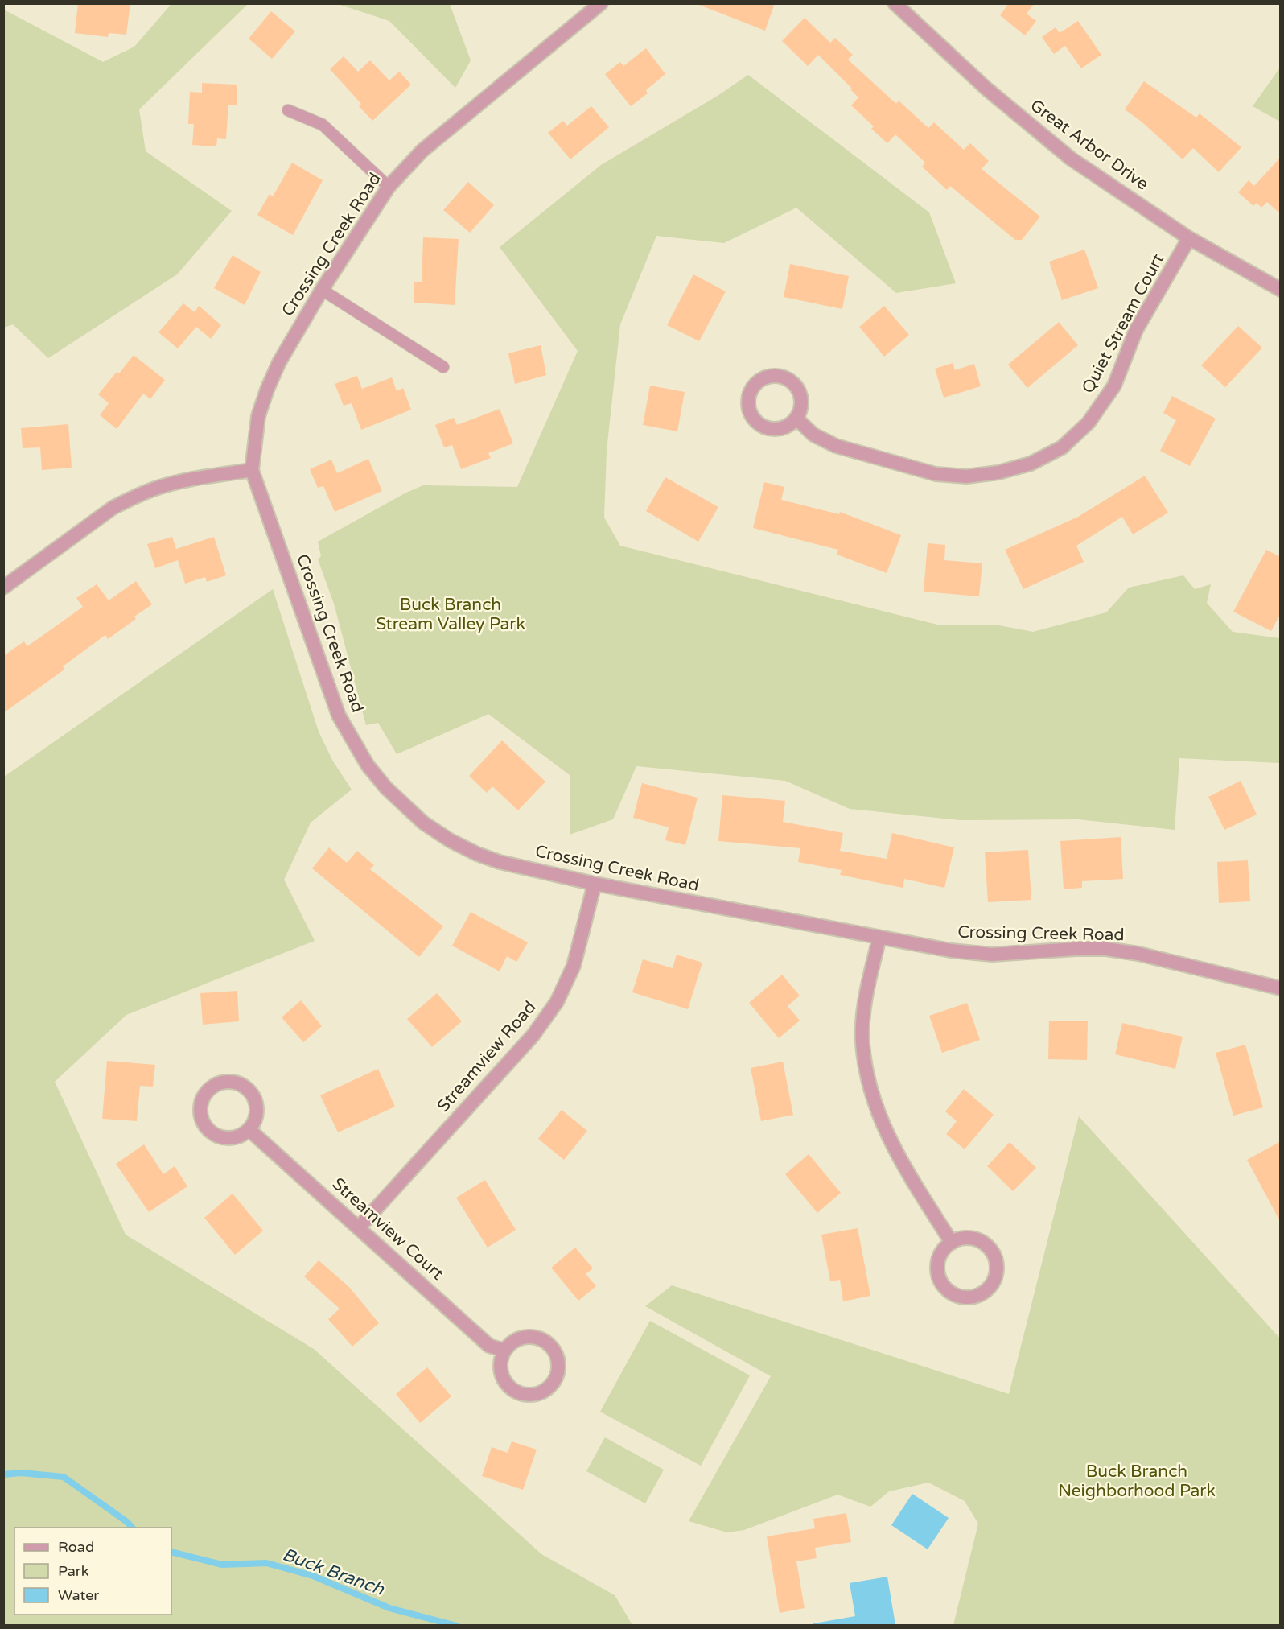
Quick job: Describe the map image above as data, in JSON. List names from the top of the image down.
{
  "streets": {
    "street": [
      "Great Arbor Drive",
      "Crossing Creek Road",
      "Quiet Stream Court",
      "Streamview Road",
      "Streamview Court"
    ]
  },
  "crossings": [
    ["Great Arbor Drive", "Quiet Stream Court"],
    ["Crossing Creek Road", "Streamview Road"],
    ["Streamview Road", "Streamview Court"]
  ],
  "water": ["Buck Branch"],
  "parks": ["Buck Branch Stream Valley Park", "Buck Branch Neighborhood Park"],
  "legend": ["Road", "Park", "Water"]
}
